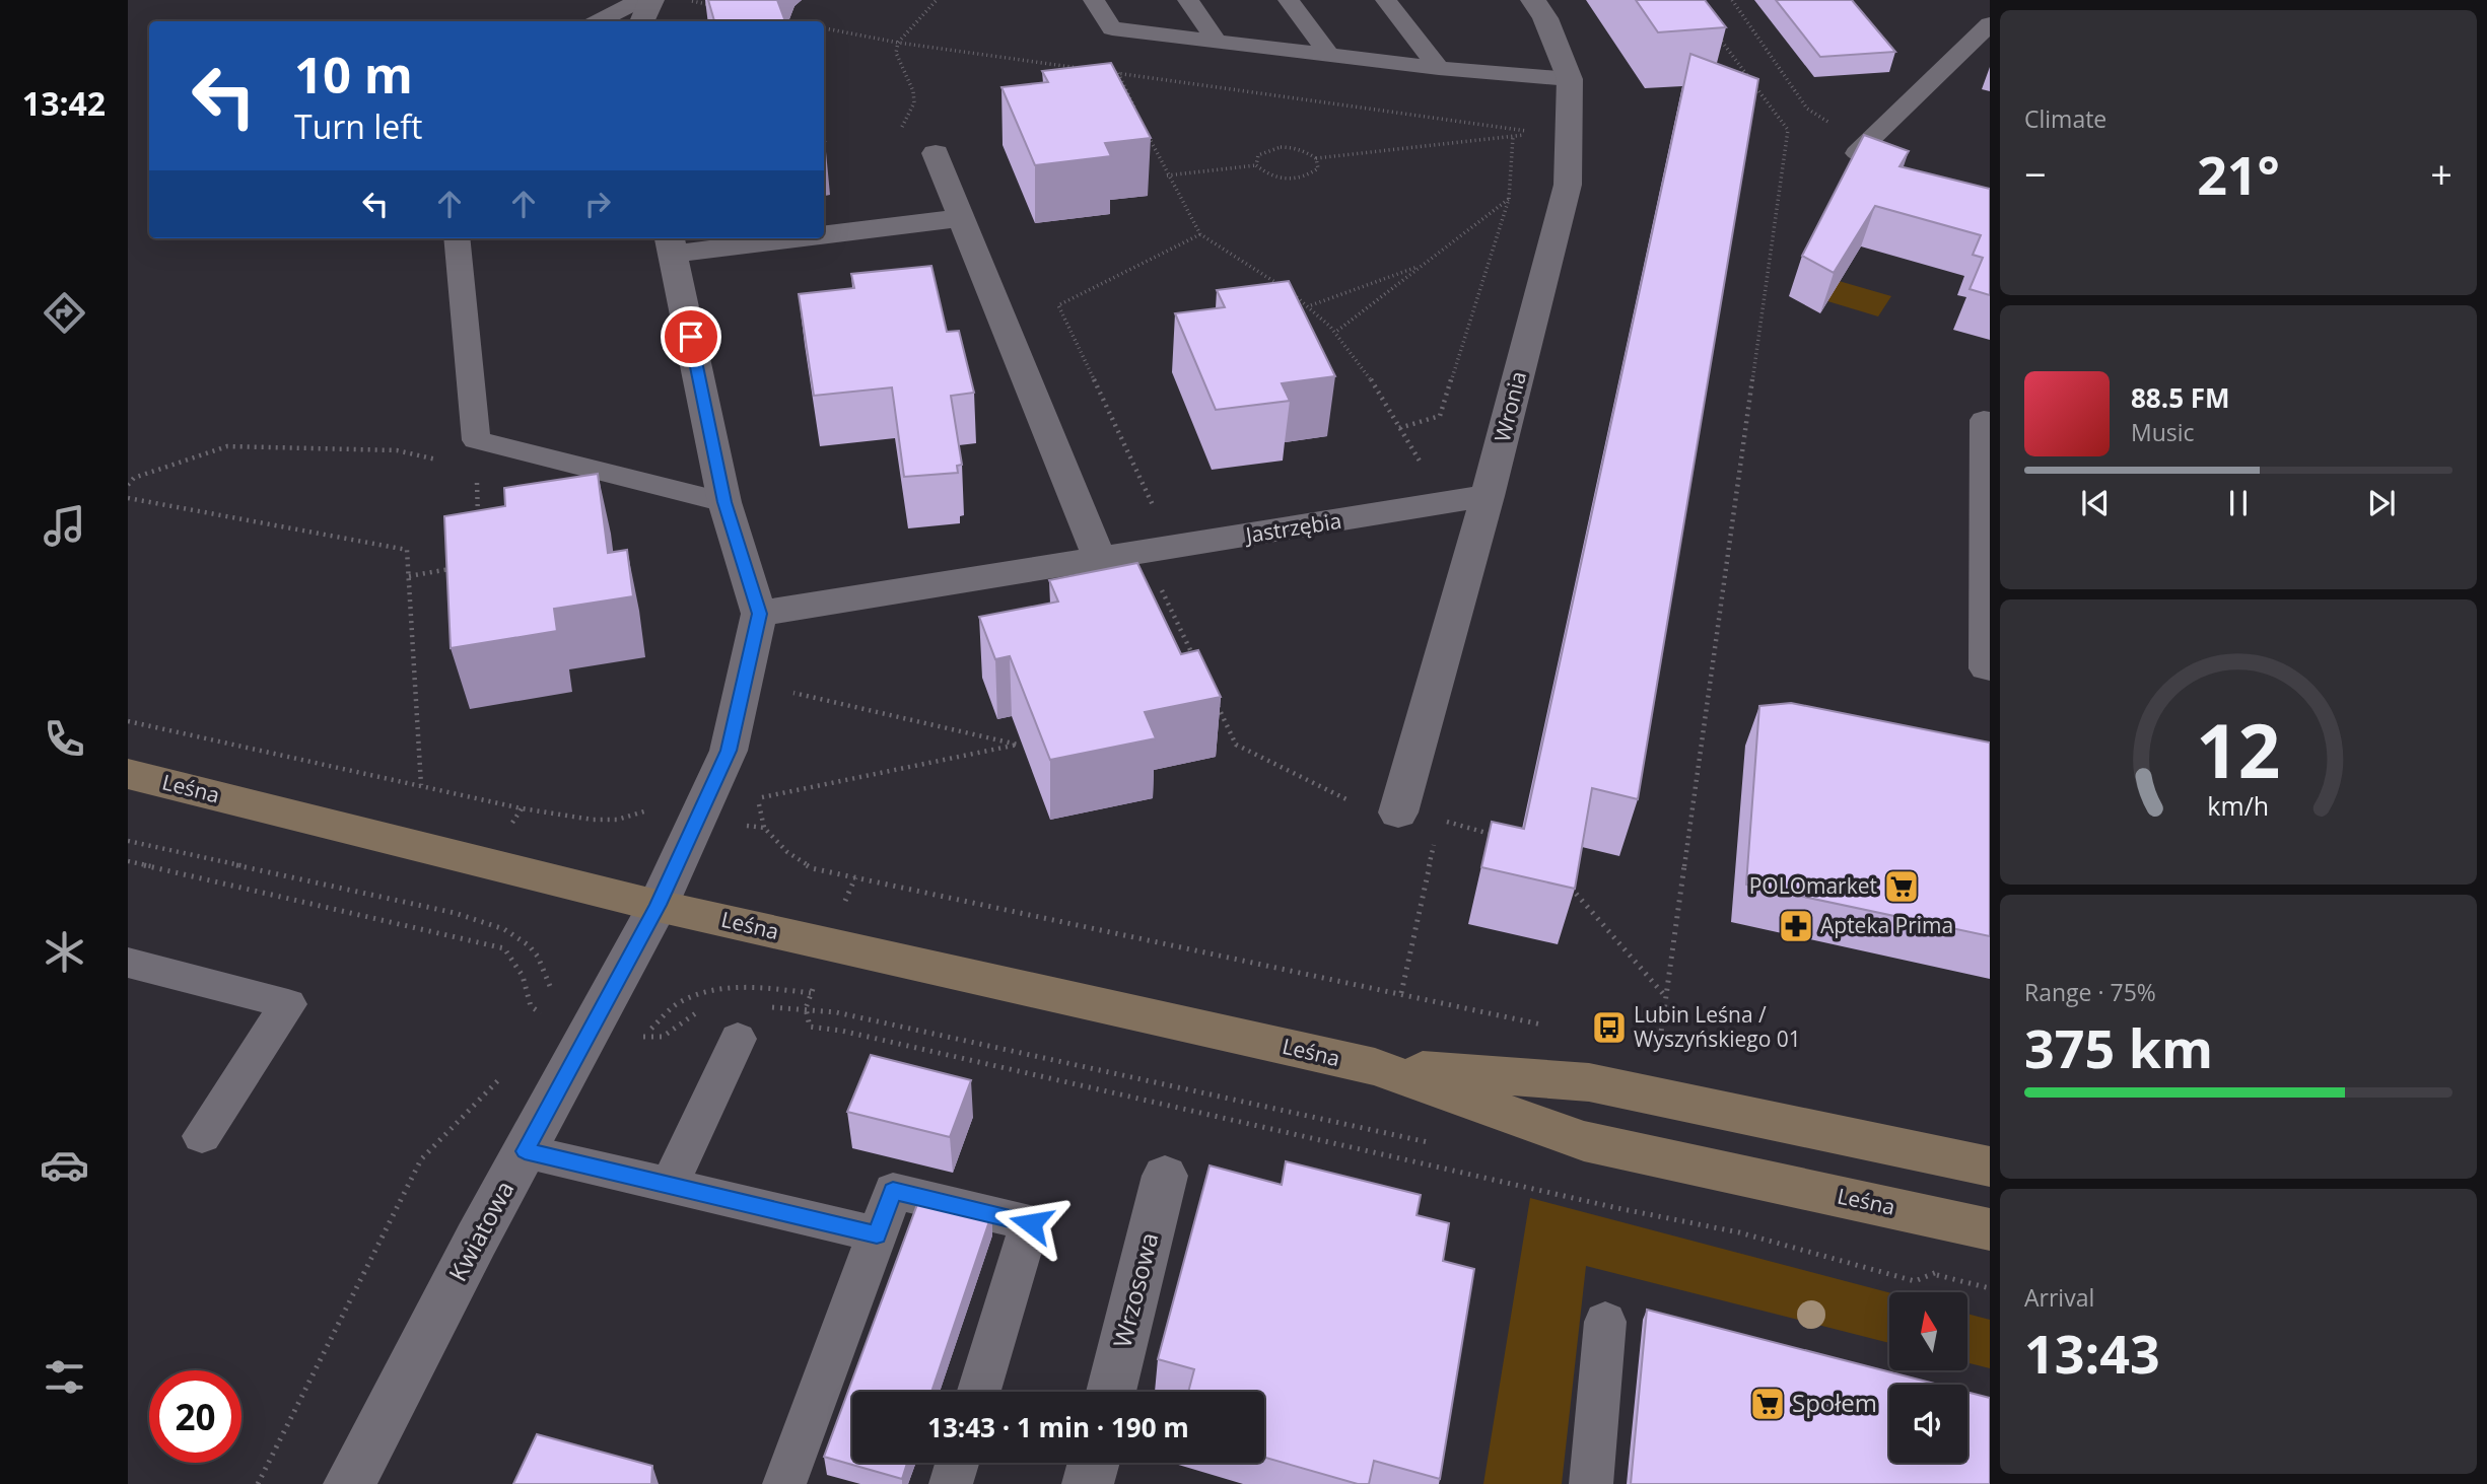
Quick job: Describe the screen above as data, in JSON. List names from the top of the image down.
{
  "streets": {
    "street": [
      "Wronia",
      "Jastrzębia",
      "Leśna",
      "Kwiatowa",
      "Wrzosowa"
    ]
  },
  "crossings": [
    ["Wronia", "Jastrzębia"],
    ["Leśna", "Kwiatowa"]
  ],
  "places": {
    "supermarket": ["POLOmarket", "Społem"],
    "pharmacy": ["Apteka Prima"],
    "bus stop": ["Lubin Leśna / Wyszyńskiego 01"]
  },
  "north": "top",
  "page": {
    "tabs": "13:42",
    "tile": [
      "Climate",
      ["Range · 75%", "375 km"],
      ["Arrival", "13:43"]
    ],
    "turn": ["10 m", "Turn left"],
    "heat": ["−", "21°", "+"],
    "song": ["88.5 FM", "Music"],
    "limit": "20",
    "trip": "13:43 · 1 min · 190 m",
    "gauge": ["12", "km/h"]
  }
}
